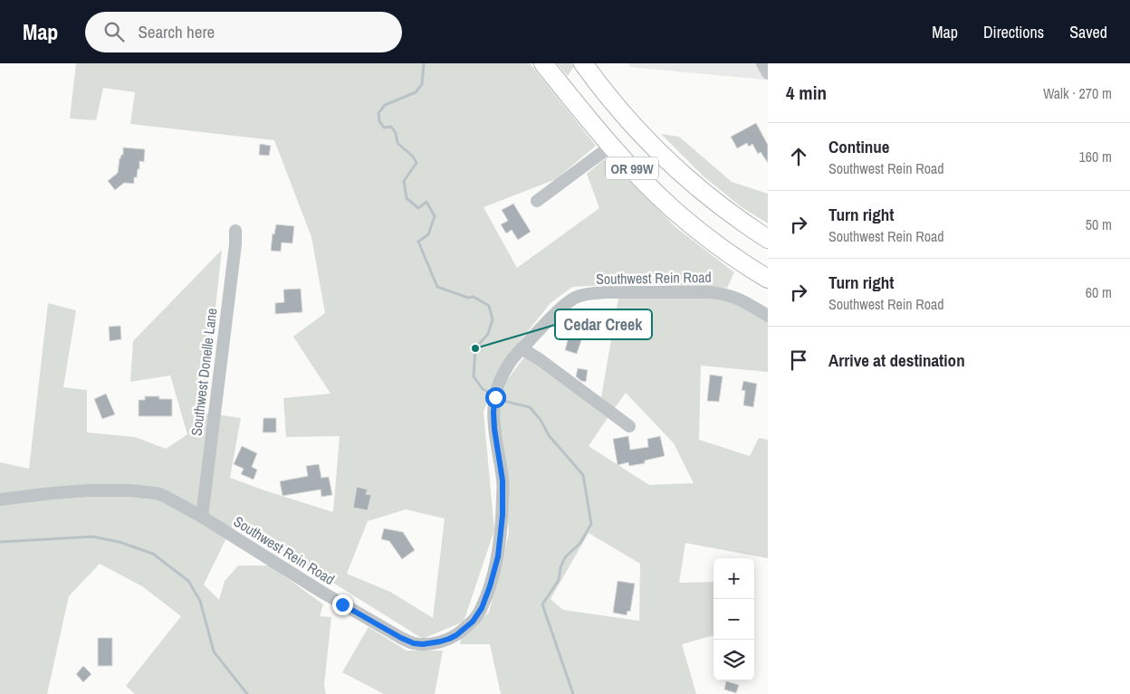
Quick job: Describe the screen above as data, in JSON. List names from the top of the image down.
{
  "streets": {
    "highway": ["OR 99W"],
    "street": ["Southwest Rein Road", "Southwest Donelle Lane"]
  },
  "crossings": [
    ["Southwest Rein Road", "Southwest Donelle Lane"]
  ],
  "places": ["Cedar Creek"],
  "page": {
    "header": "Map",
    "search": "Search here",
    "nav": ["Map", "Directions", "Saved"],
    "heading": ["4 min", "Walk · 270 m"],
    "list": [
      ["Continue", "Southwest Rein Road", "160 m"],
      ["Turn right", "Southwest Rein Road", "50 m"],
      ["Turn right", "Southwest Rein Road", "60 m"],
      "Arrive at destination"
    ],
    "map_buttons": ["+", "−"]
  }
}
